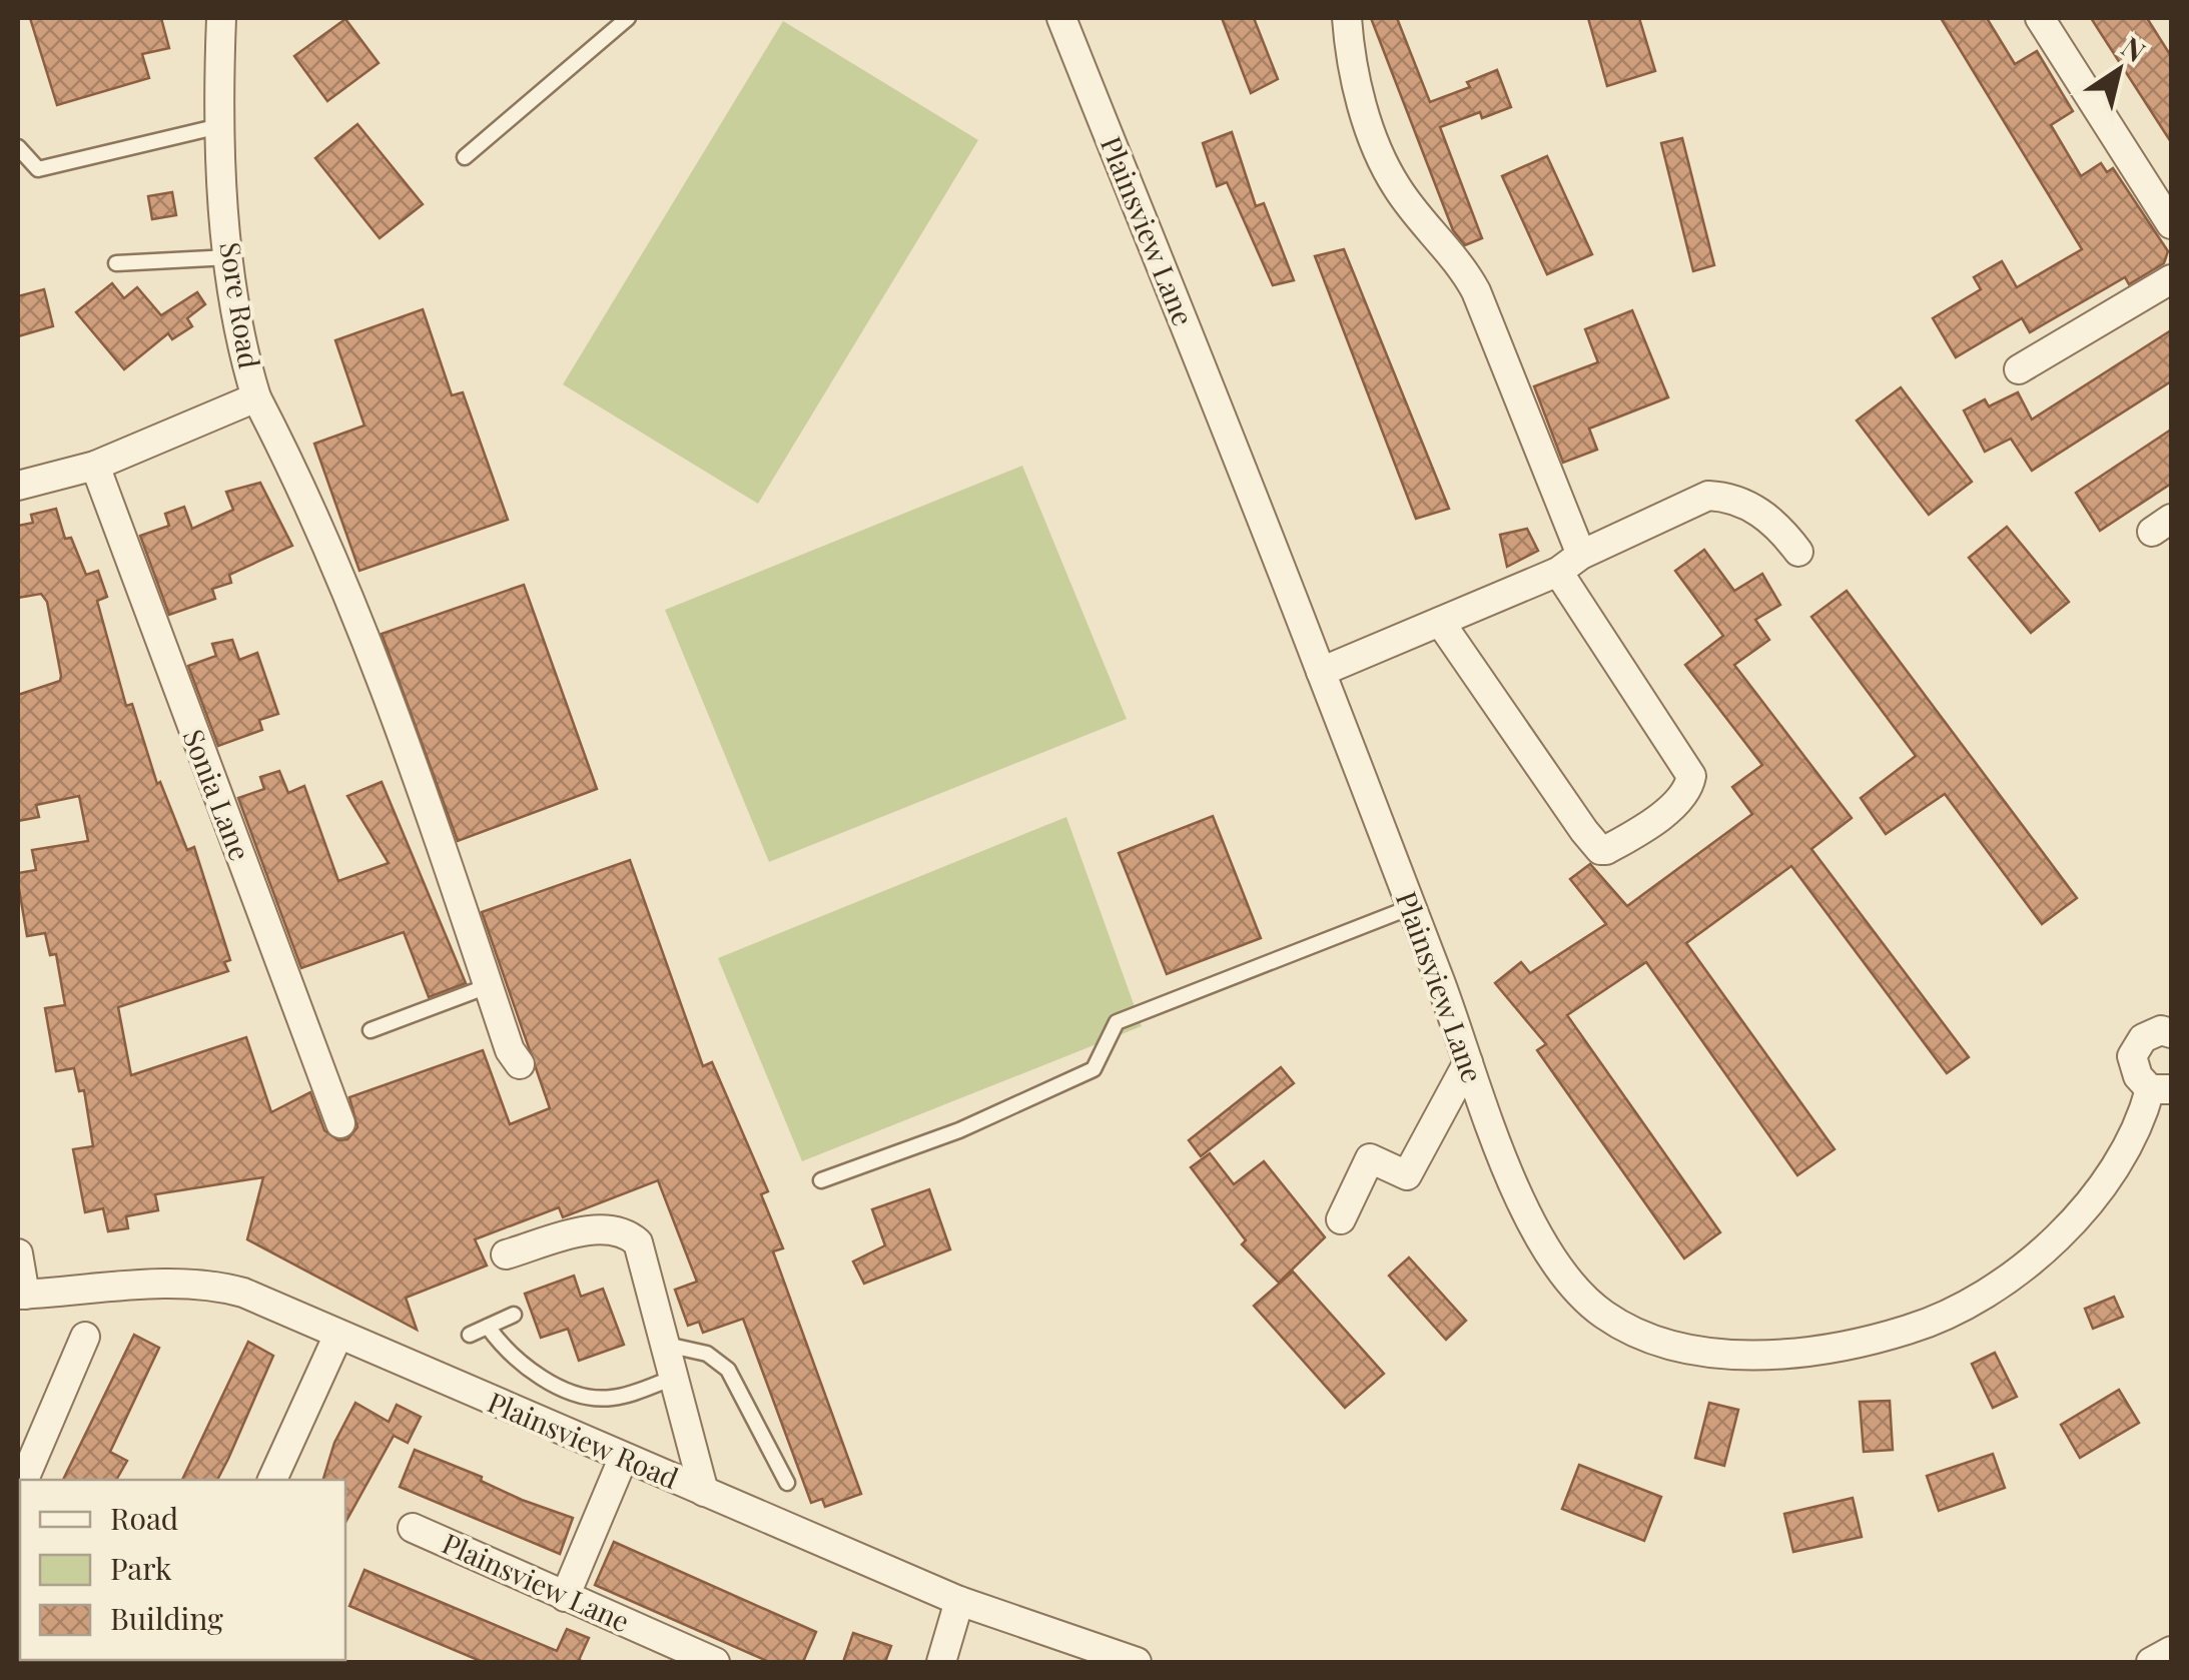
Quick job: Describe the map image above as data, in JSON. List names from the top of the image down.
{
  "streets": {
    "street": [
      "Plainsview Lane",
      "Sore Road",
      "Sonia Lane",
      "Plainsview Road"
    ]
  },
  "crossings": [
    ["Sore Road", "Sonia Lane"]
  ],
  "legend": ["Road", "Park", "Building"],
  "north": "top right"
}
